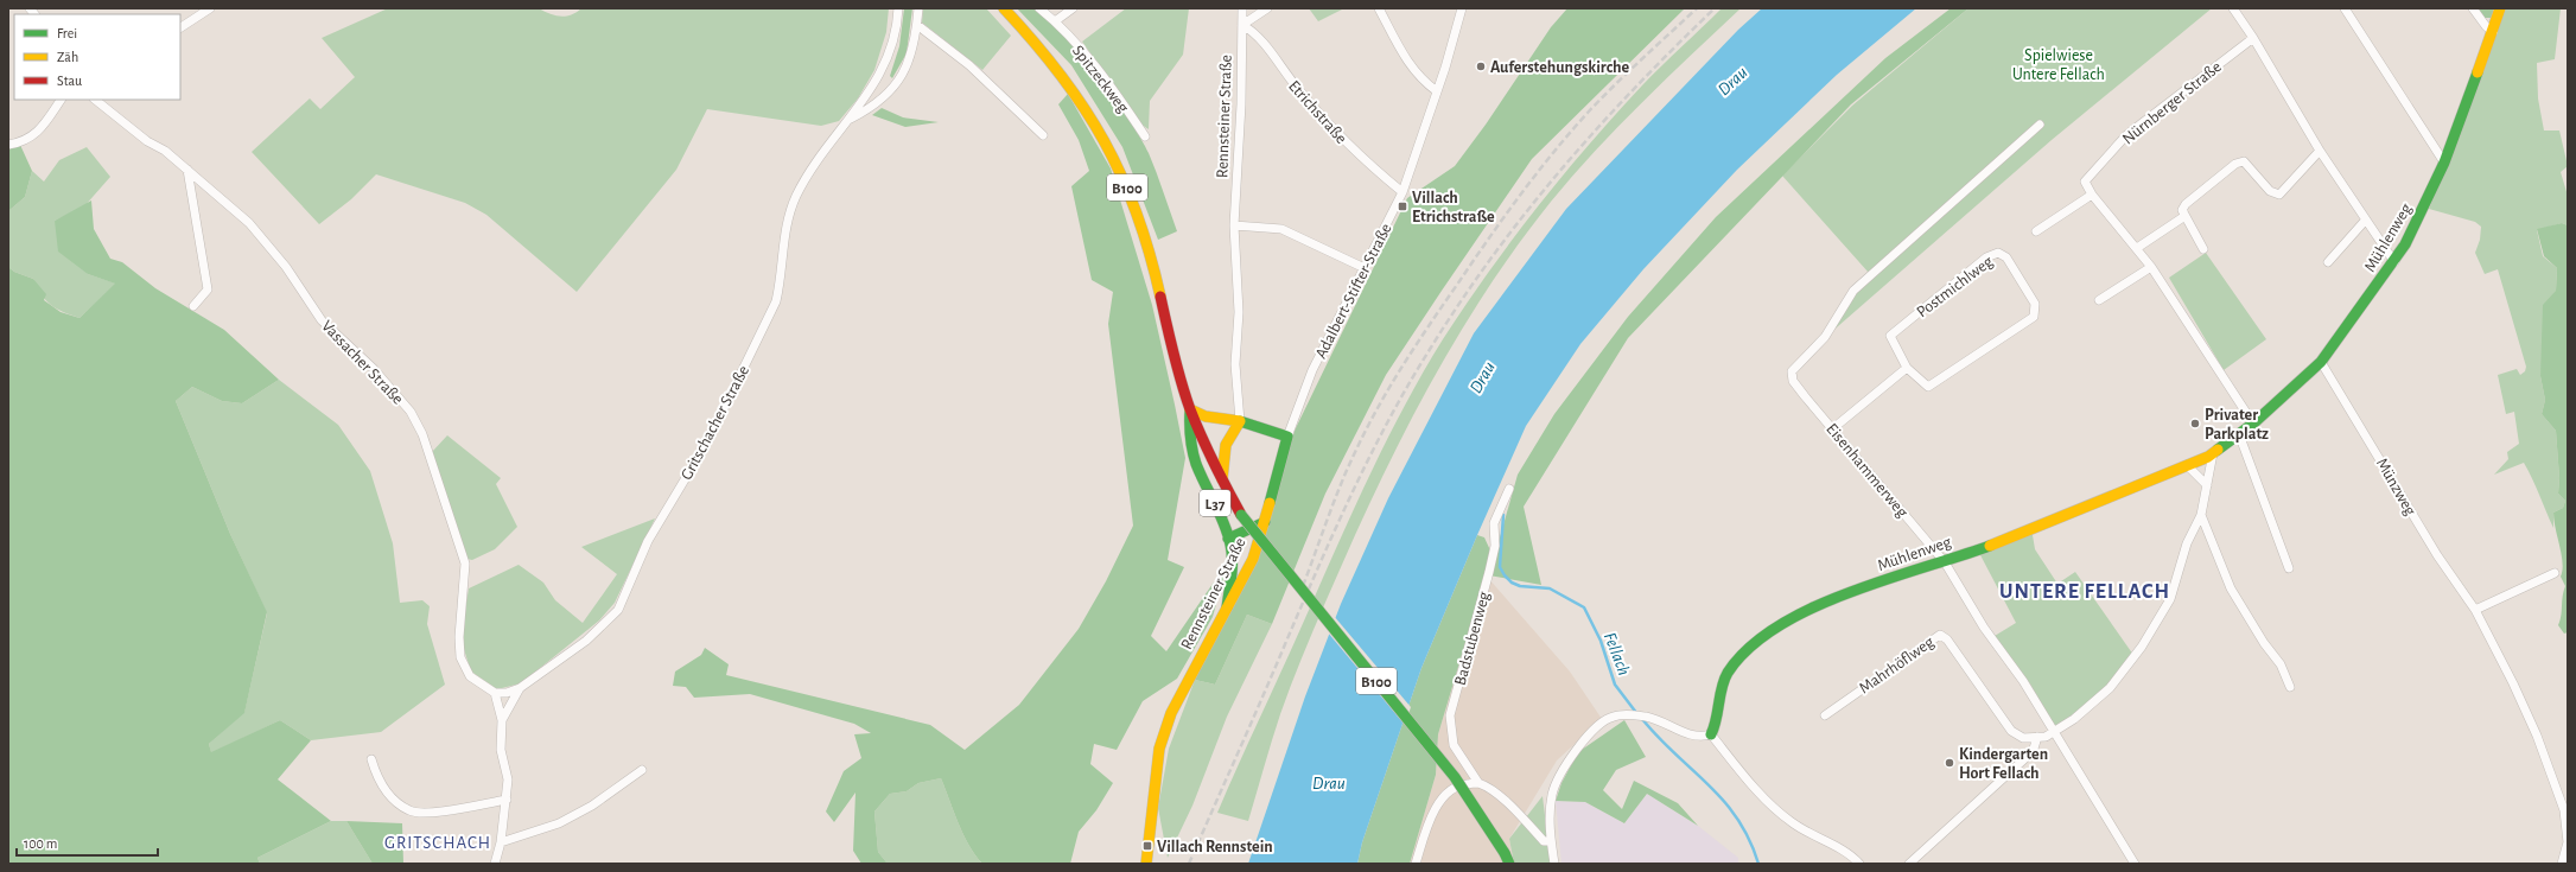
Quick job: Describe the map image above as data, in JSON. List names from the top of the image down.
{
  "streets": {
    "main road": [
      "Rennsteiner Straße",
      "B100",
      "Mühlenweg",
      "L37"
    ],
    "street": [
      "Spitzeckweg",
      "Nürnberger Straße",
      "Etrichstraße",
      "Postmichlweg",
      "Adalbert-Stifter-Straße",
      "Vassacher Straße",
      "Gritschacher Straße",
      "Eisenhammerweg",
      "Münzweg",
      "Badstubenweg",
      "Mahrhöflweg"
    ]
  },
  "crossings": [
    ["Etrichstraße", "Rennsteiner Straße"],
    ["Etrichstraße", "Adalbert-Stifter-Straße"],
    ["Rennsteiner Straße", "Adalbert-Stifter-Straße"],
    ["Rennsteiner Straße", "L37"],
    ["B100", "L37"],
    ["Mühlenweg", "Eisenhammerweg"],
    ["Mühlenweg", "Münzweg"],
    ["Mühlenweg", "Mahrhöflweg"],
    ["Vassacher Straße", "Gritschacher Straße"],
    ["Eisenhammerweg", "Mahrhöflweg"]
  ],
  "districts": ["UNTERE FELLACH", "GRITSCHACH"],
  "water": ["Drau", "Fellach"],
  "parks": ["Spielwiese Untere Fellach"],
  "places": {
    "other": ["Auferstehungskirche", "Privater Parkplatz", "Kindergarten Hort Fellach"],
    "transit": ["Villach Etrichstraße", "Villach Rennstein"]
  },
  "legend": ["Frei", "Zäh", "Stau"],
  "scale_bar": "100 m"
}
